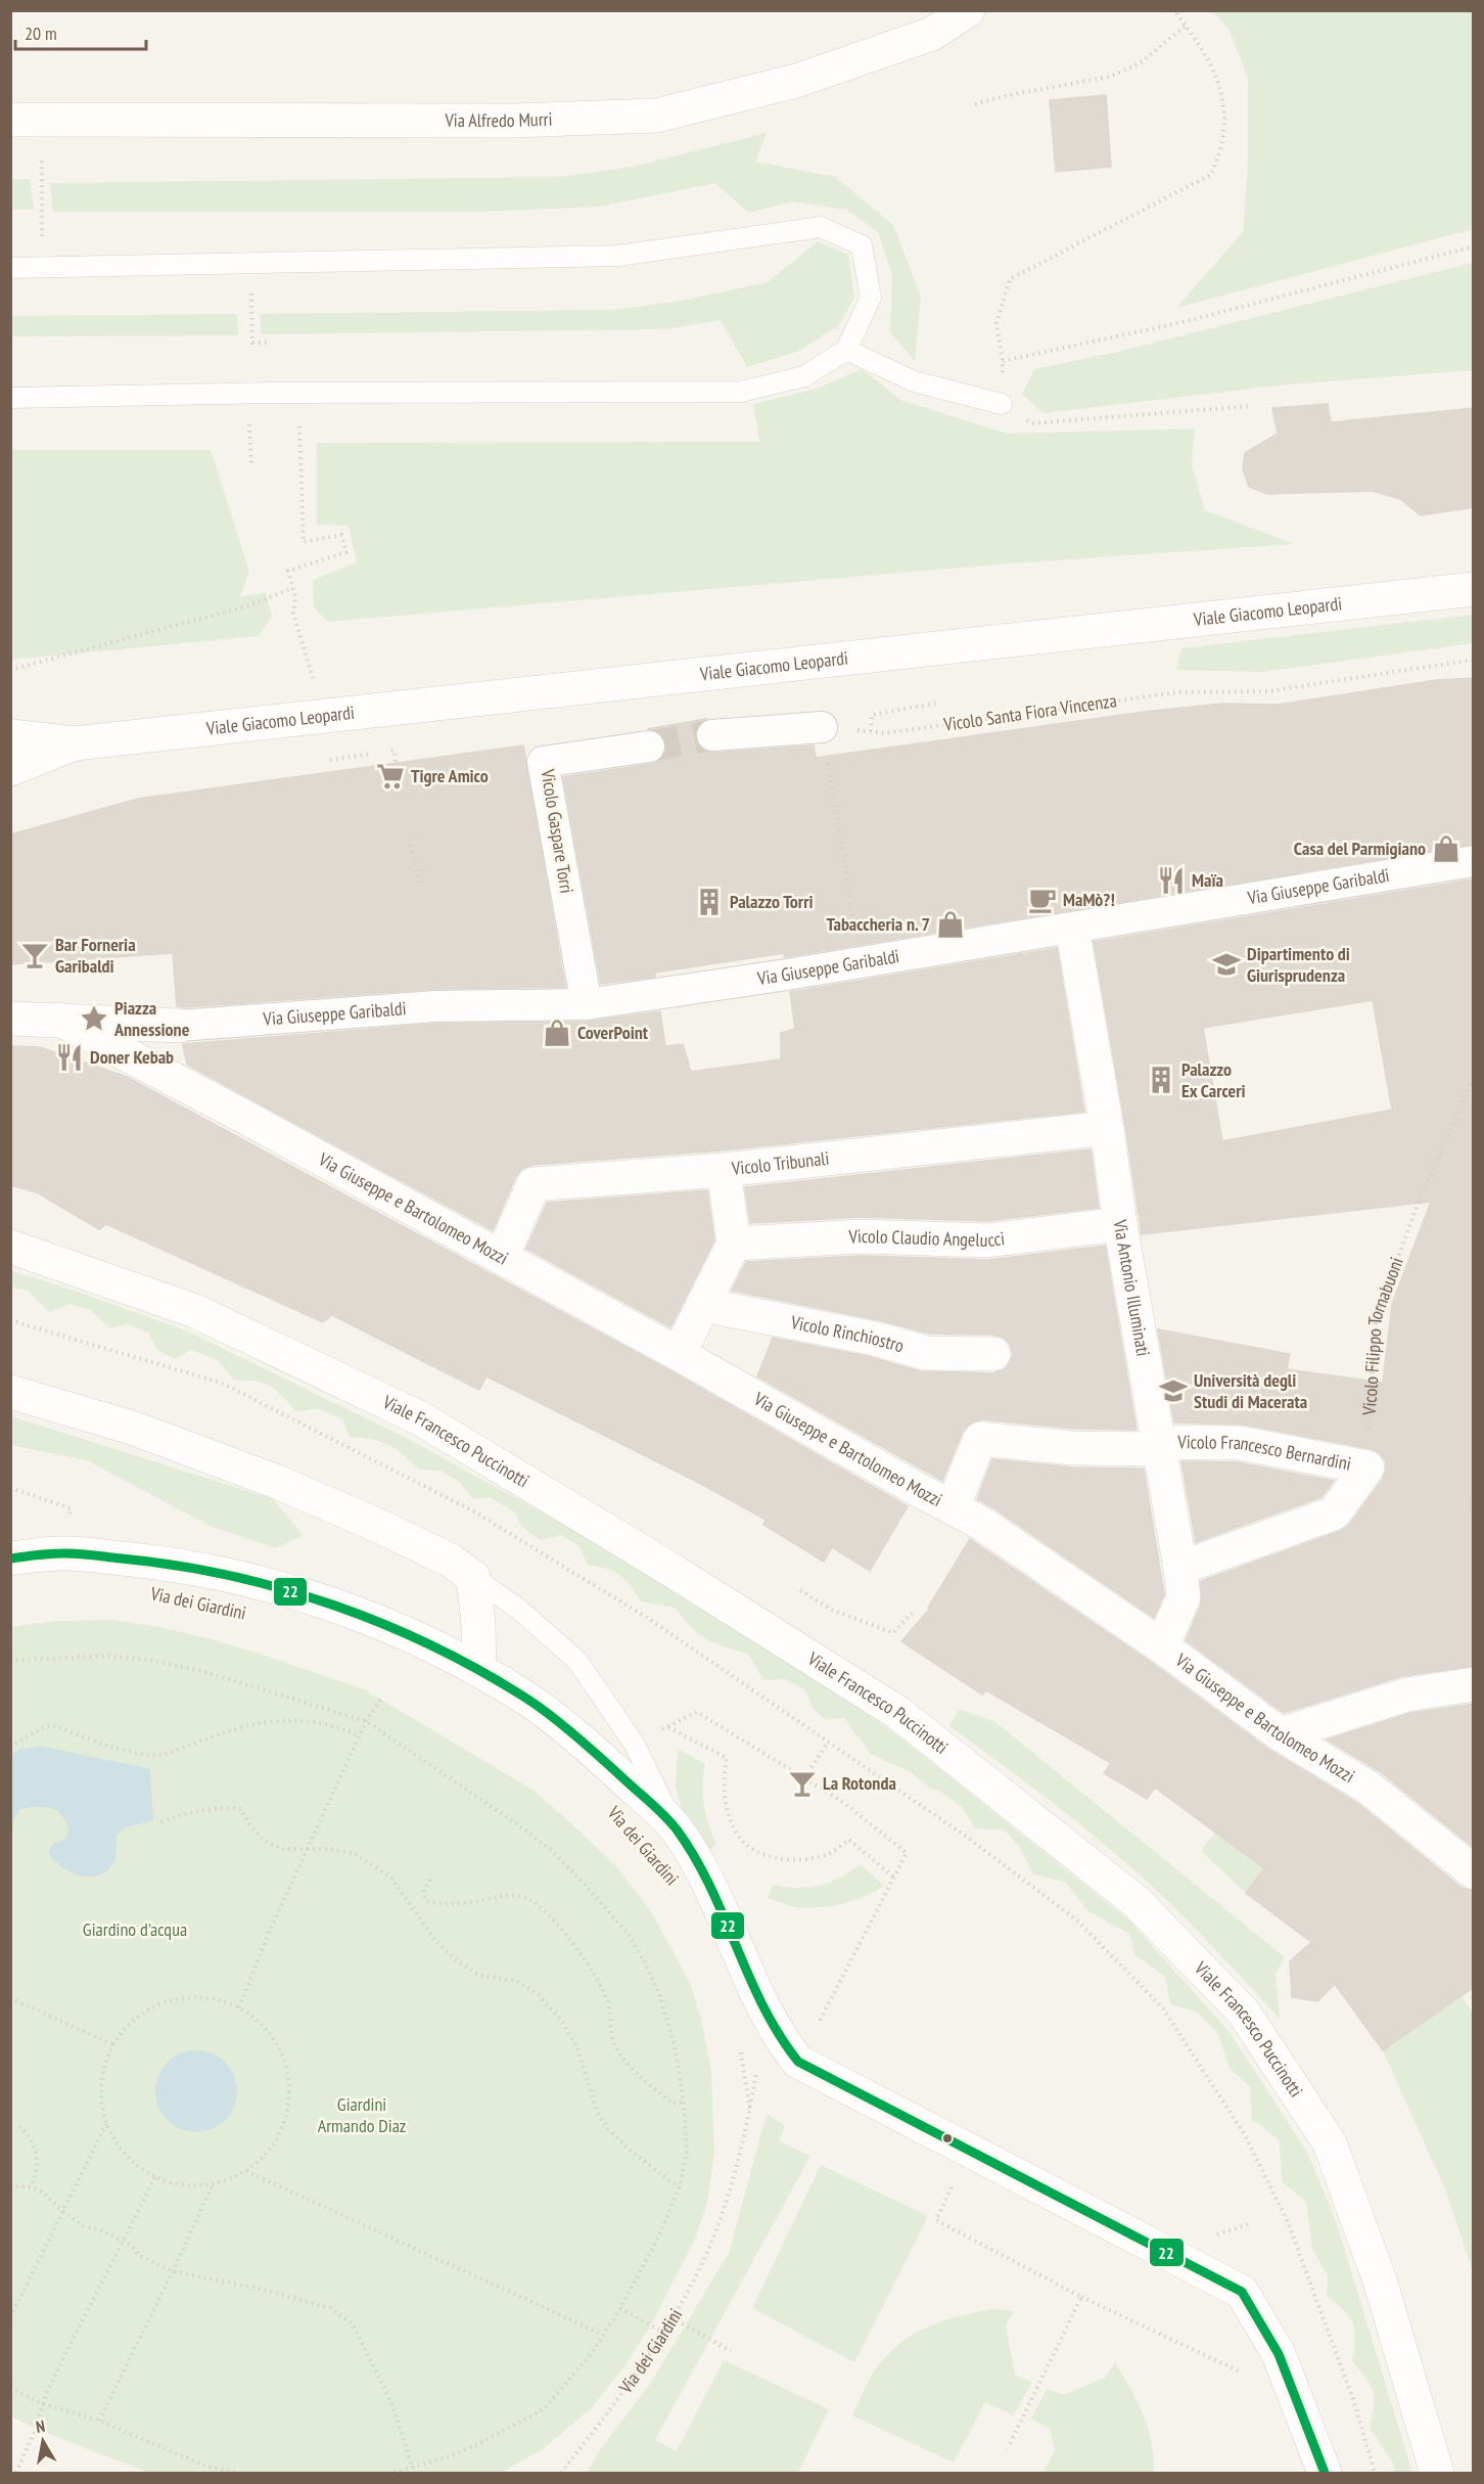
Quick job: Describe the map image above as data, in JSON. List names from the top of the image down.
{
  "streets": {
    "street": [
      "Via Alfredo Murri",
      "Viale Giacomo Leopardi",
      "Vicolo Gaspare Torri",
      "Via Giuseppe Garibaldi",
      "Vicolo Tribunali",
      "Via Giuseppe e Bartolomeo Mozzi",
      "Vicolo Claudio Angelucci",
      "Via Antonio Illuminati",
      "Vicolo Rinchiostro",
      "Viale Francesco Puccinotti",
      "Vicolo Francesco Bernardini",
      "Via dei Giardini"
    ],
    "path": ["Vicolo Santa Fiora Vincenza", "Vicolo Filippo Tornabuoni"]
  },
  "crossings": [
    ["Vicolo Gaspare Torri", "Via Giuseppe Garibaldi"],
    ["Via Giuseppe Garibaldi", "Via Antonio Illuminati"],
    ["Vicolo Tribunali", "Via Giuseppe e Bartolomeo Mozzi"],
    ["Vicolo Tribunali", "Via Antonio Illuminati"],
    ["Via Giuseppe e Bartolomeo Mozzi", "Via Antonio Illuminati"],
    ["Via Giuseppe e Bartolomeo Mozzi", "Vicolo Francesco Bernardini"],
    ["Vicolo Claudio Angelucci", "Via Antonio Illuminati"],
    ["Via Antonio Illuminati", "Vicolo Francesco Bernardini"],
    ["Vicolo Filippo Tornabuoni", "Vicolo Francesco Bernardini"]
  ],
  "parks": ["Giardino d'acqua", "Giardini Armando Diaz"],
  "places": {
    "supermarket": ["Tigre Amico"],
    "shop": ["Casa del Parmigiano", "Tabaccheria n. 7", "CoverPoint"],
    "restaurant": ["Maïa", "Doner Kebab"],
    "cafe": ["MaMò?!"],
    "building": ["Palazzo Torri", "Palazzo Ex Carceri"],
    "bar": ["Bar Forneria Garibaldi", "La Rotonda"],
    "school or university": ["Dipartimento di Giurisprudenza", "Università degli Studi di Macerata"],
    "place": ["Piazza Annessione"]
  },
  "lines": ["transit line 22"],
  "scale_bar": "20 m",
  "north": "top"
}
